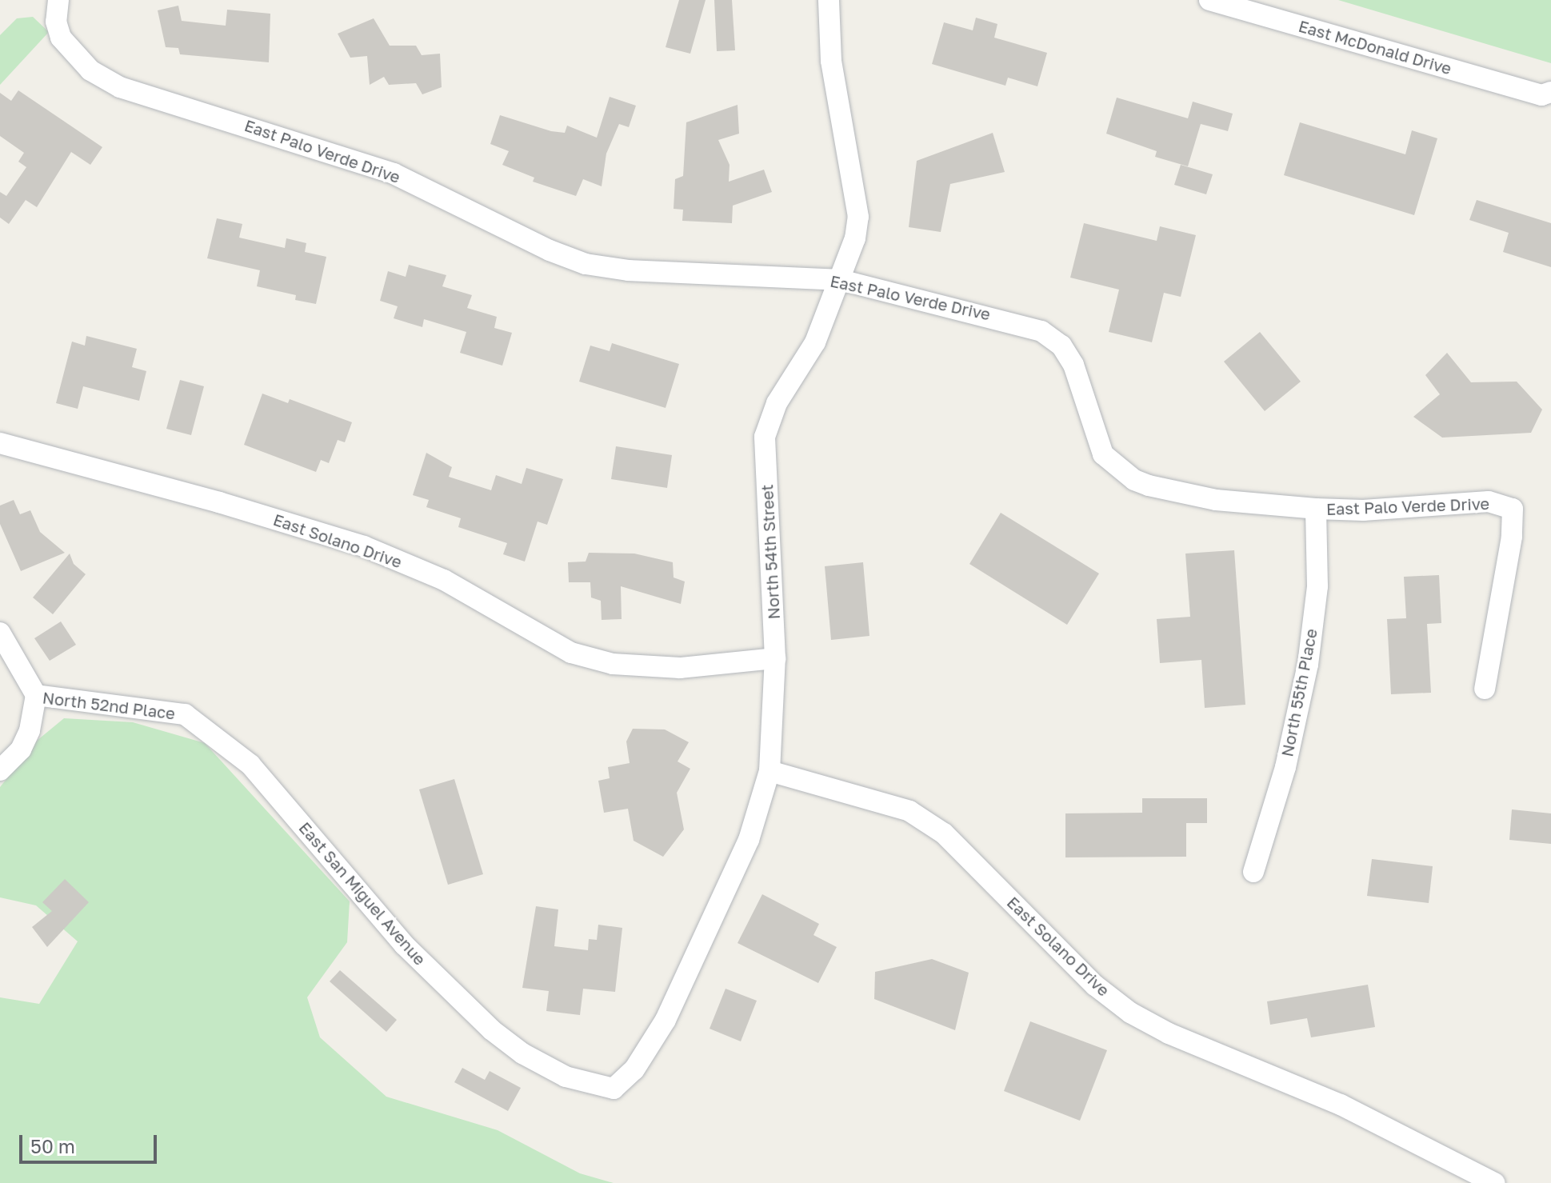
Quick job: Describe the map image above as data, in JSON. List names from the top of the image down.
{
  "streets": {
    "street": [
      "East McDonald Drive",
      "East Palo Verde Drive",
      "East Solano Drive",
      "North 54th Street",
      "North 55th Place",
      "North 52nd Place",
      "East San Miguel Avenue"
    ]
  },
  "crossings": [
    ["East Palo Verde Drive", "North 54th Street"],
    ["East Palo Verde Drive", "North 55th Place"],
    ["East Solano Drive", "North 54th Street"],
    ["North 54th Street", "East San Miguel Avenue"],
    ["North 52nd Place", "East San Miguel Avenue"]
  ],
  "scale_bar": "50 m"
}
